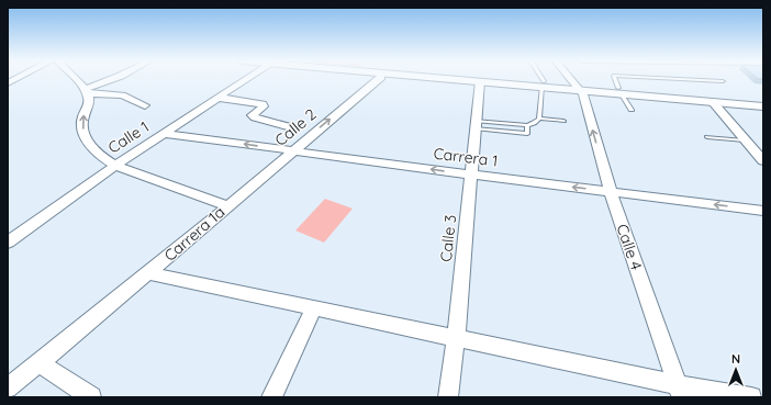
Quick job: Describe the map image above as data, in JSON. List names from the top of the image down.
{
  "streets": {
    "street": [
      "Calle 2",
      "Calle 1",
      "Carrera 1",
      "Carrera 1a",
      "Calle 3",
      "Calle 4"
    ]
  },
  "crossings": [
    ["Calle 2", "Carrera 1"],
    ["Calle 2", "Carrera 1a"],
    ["Calle 1", "Carrera 1"],
    ["Calle 1", "Carrera 1a"],
    ["Carrera 1", "Calle 3"],
    ["Carrera 1", "Calle 4"]
  ],
  "one_way": ["Calle 2"],
  "north": "top"
}
